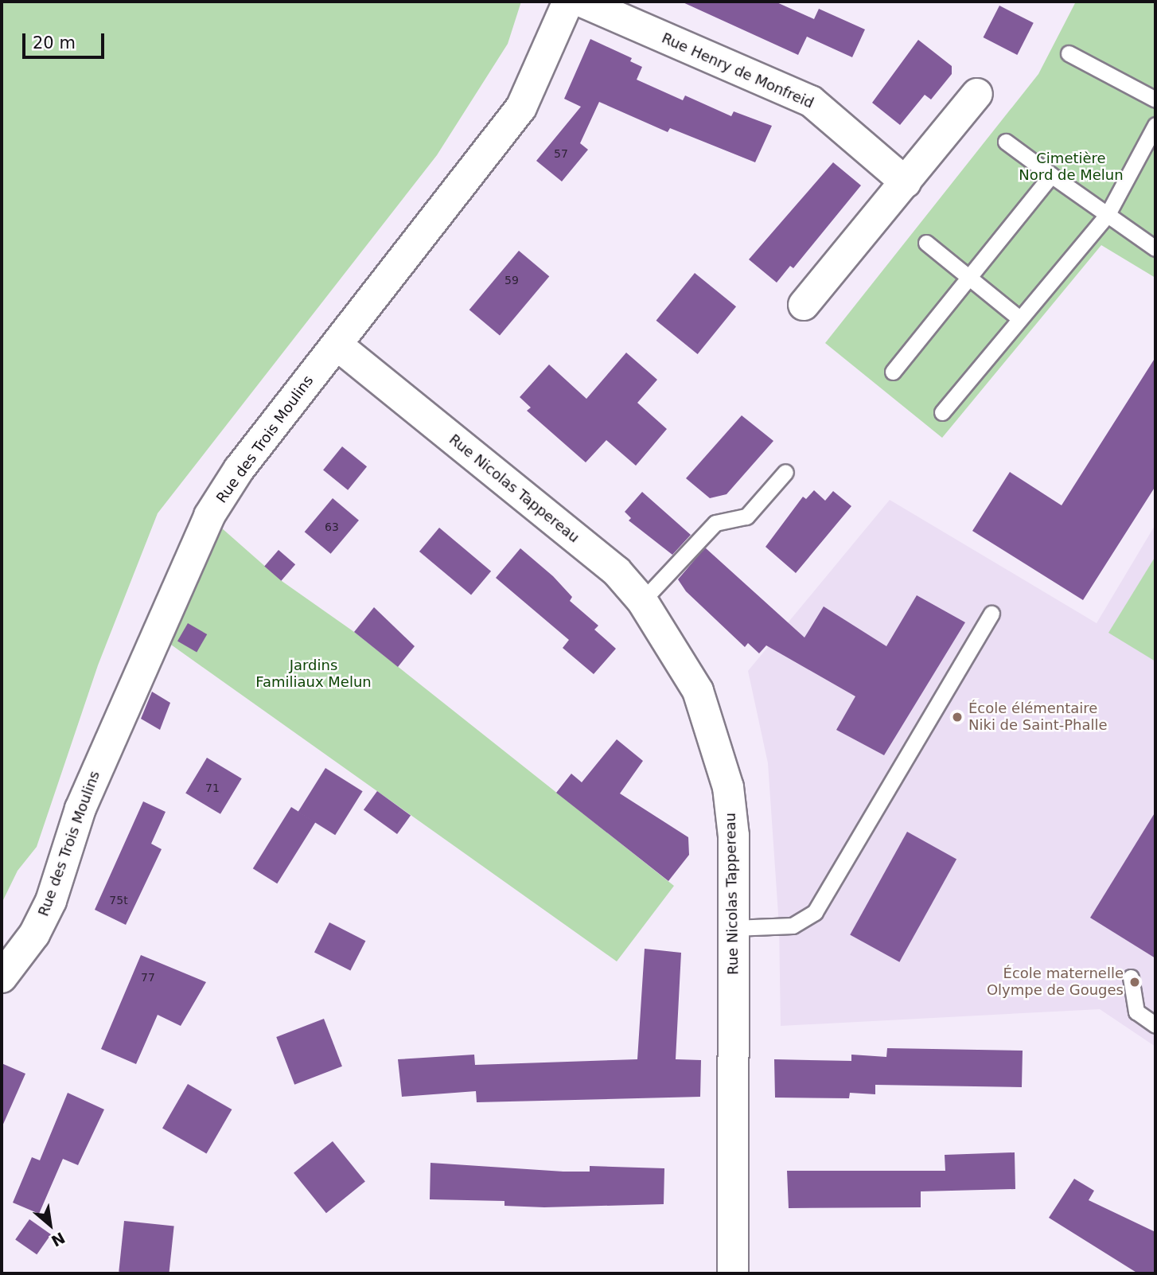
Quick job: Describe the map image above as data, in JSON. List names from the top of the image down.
{
  "streets": {
    "street": ["Rue Henry de Monfreid", "Rue des Trois Moulins", "Rue Nicolas Tappereau"]
  },
  "crossings": [
    ["Rue des Trois Moulins", "Rue Nicolas Tappereau"]
  ],
  "parks": ["Cimetière Nord de Melun", "Jardins Familiaux Melun"],
  "places": ["École élémentaire Niki de Saint-Phalle", "École maternelle Olympe de Gouges"],
  "house_numbers": [
    "57",
    "59",
    "63",
    "71",
    "75t",
    "77"
  ],
  "scale_bar": "20 m",
  "north": "bottom right"
}
